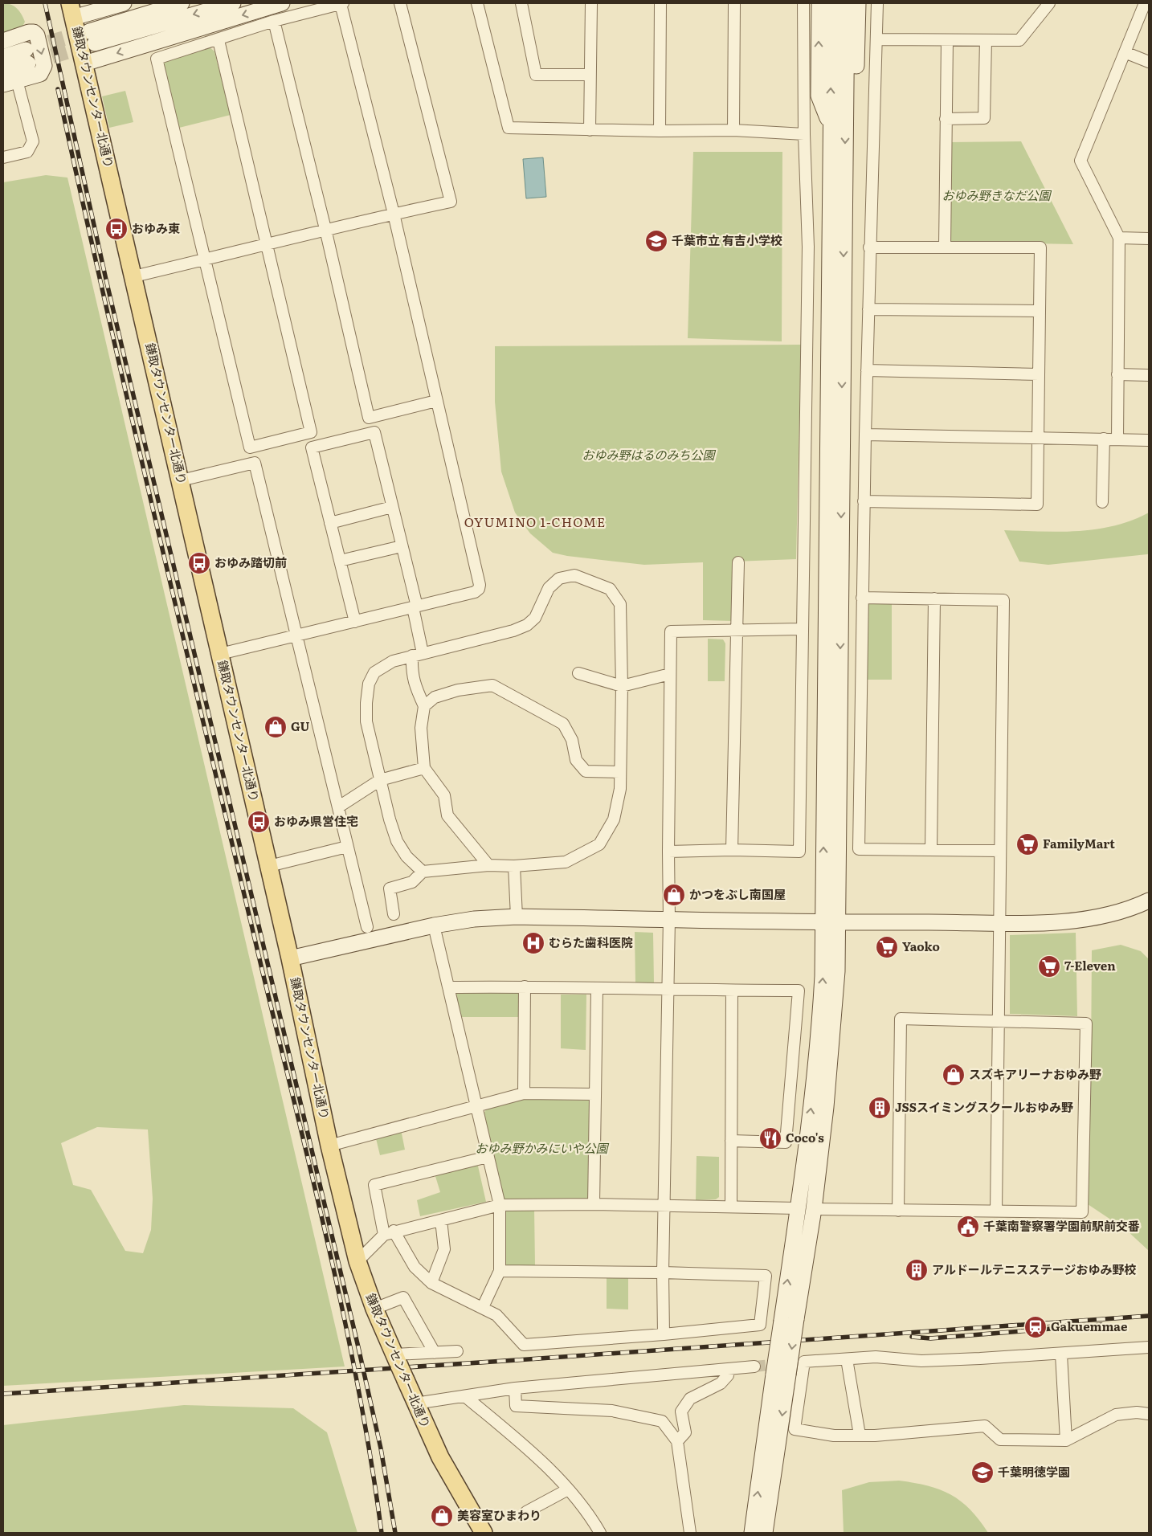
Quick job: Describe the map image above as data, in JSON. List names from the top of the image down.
{
  "streets": {
    "main road": ["鎌取タウンセンター北通り"]
  },
  "districts": ["OYUMINO 1-CHOME"],
  "parks": ["おゆみ野きなだ公園", "おゆみ野はるのみち公園", "おゆみ野かみにいや公園"],
  "places": {
    "bus stop": ["おゆみ東", "おゆみ踏切前", "おゆみ県営住宅"],
    "school or university": ["千葉市立 有吉小学校", "千葉明徳学園"],
    "shop": [
      "GU",
      "かつをぶし南国屋",
      "スズキアリーナおゆみ野",
      "美容室ひまわり"
    ],
    "supermarket": ["FamilyMart", "Yaoko", "7-Eleven"],
    "hospital": ["むらた歯科医院"],
    "building": ["JSSスイミングスクールおゆみ野", "アルドールテニスステージおゆみ野校"],
    "restaurant": ["Coco's"],
    "public building": ["千葉南警察署学園前駅前交番"],
    "station": ["Gakuemmae"]
  }
}
